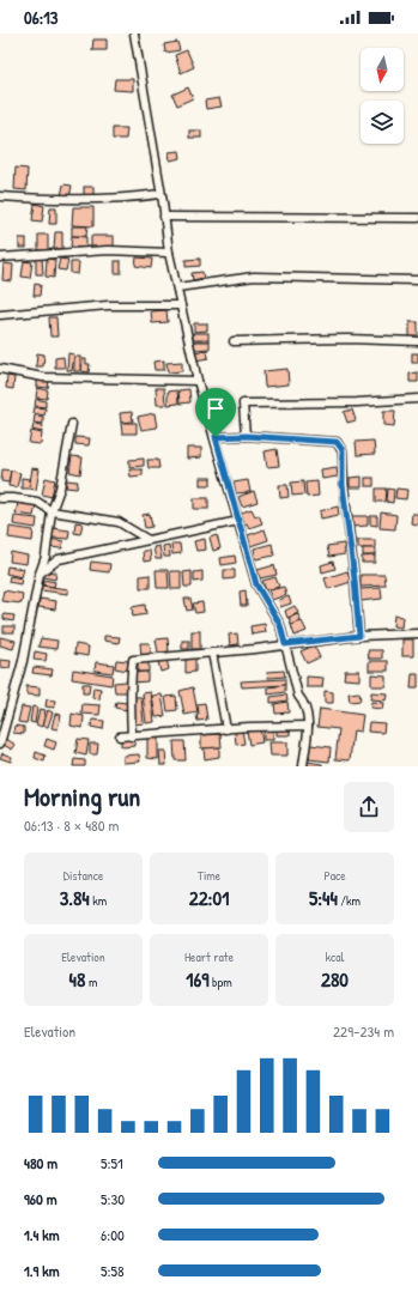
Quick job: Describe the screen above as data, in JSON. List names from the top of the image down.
{
  "north": "bottom",
  "page": {
    "status": "06:13",
    "heading": ["Morning run", "06:13 · 8 × 480 m"],
    "stats": [
      ["Distance", "3.84 km"],
      ["Time", "22:01"],
      ["Pace", "5:44 /km"],
      ["Elevation", "48 m"],
      ["Heart rate", "169 bpm"],
      ["kcal", "280"]
    ],
    "chart": ["Elevation", "229–234 m"],
    "list": [
      {
        "name": "480 m",
        "note": "5:51"
      },
      {
        "name": "960 m",
        "note": "5:30"
      },
      {
        "name": "1.4 km",
        "note": "6:00"
      },
      {
        "name": "1.9 km",
        "note": "5:58"
      }
    ]
  }
}
